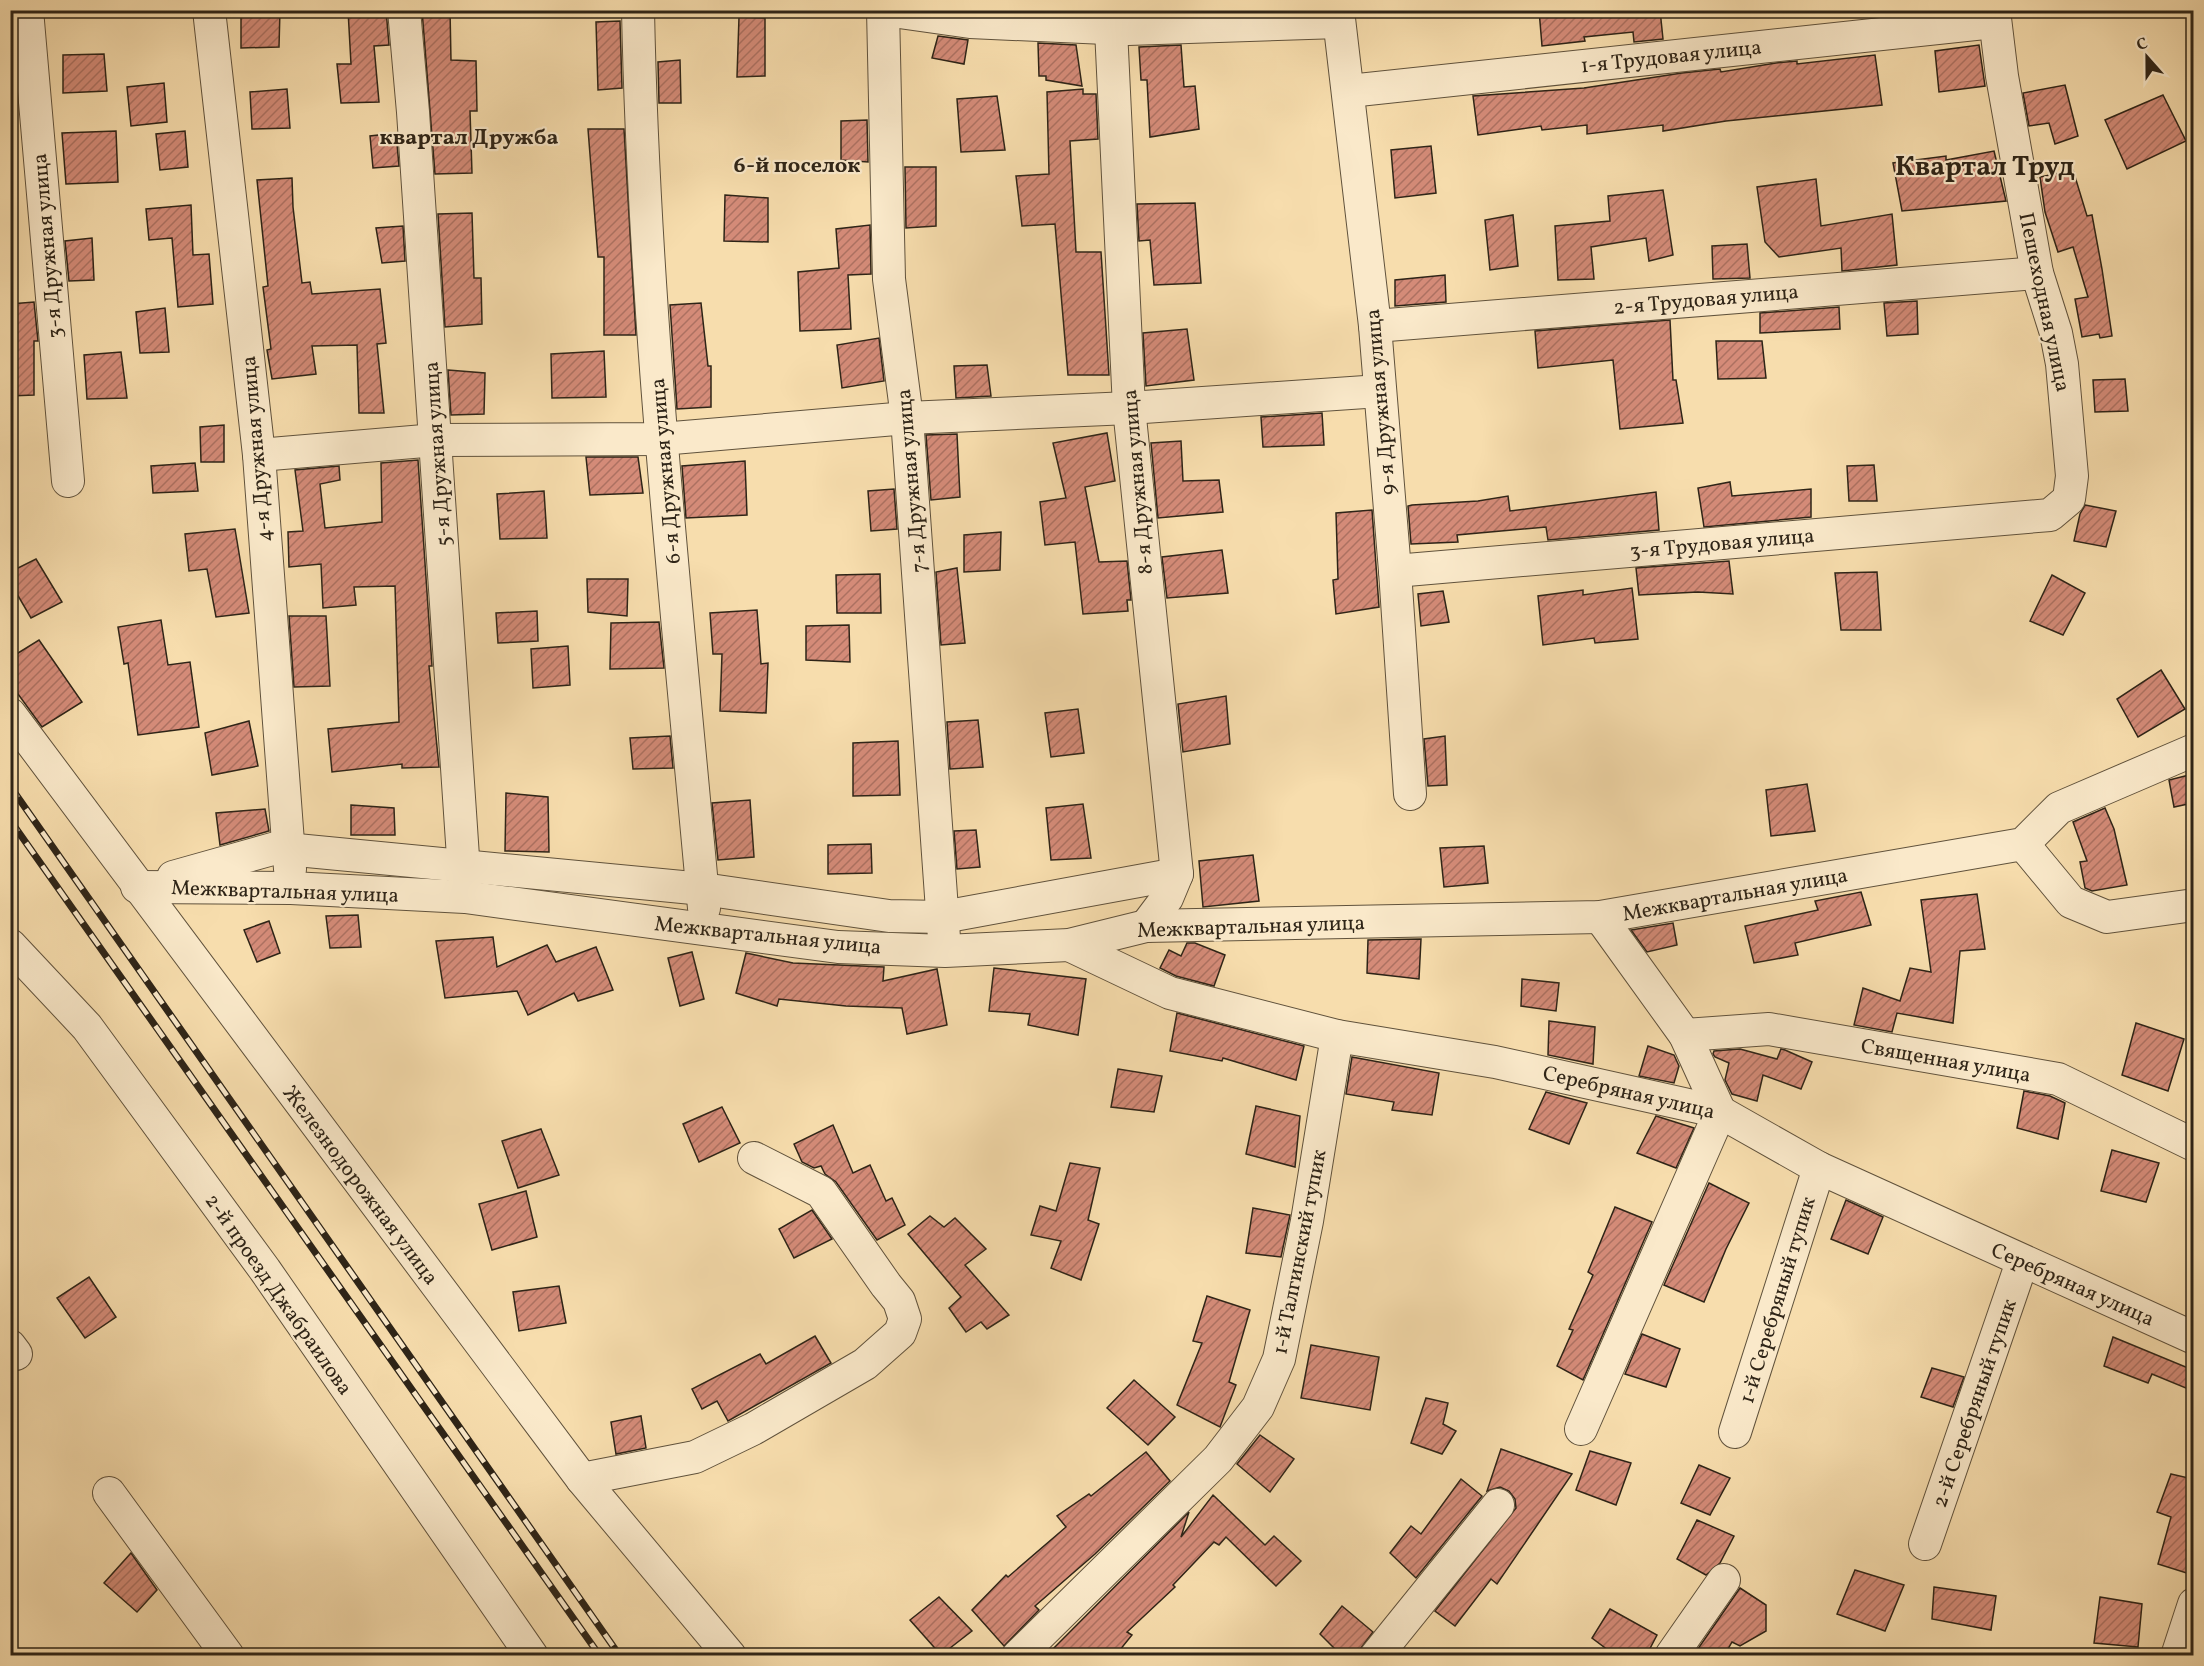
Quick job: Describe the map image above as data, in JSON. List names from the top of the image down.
{
  "streets": {
    "street": [
      "1-я Трудовая улица",
      "3-я Дружная улица",
      "2-я Трудовая улица",
      "Пешеходная улица",
      "9-я Дружная улица",
      "4-я Дружная улица",
      "5-я Дружная улица",
      "6-я Дружная улица",
      "7-я Дружная улица",
      "8-я Дружная улица",
      "3-я Трудовая улица",
      "Межквартальная улица",
      "Священная улица",
      "Серебряная улица",
      "Железнодорожная улица",
      "1-й Талгинский тупик",
      "2-й проезд Джабраилова",
      "1-й Серебряный тупик",
      "2-й Серебряный тупик"
    ]
  },
  "crossings": [
    ["1-я Трудовая улица", "Пешеходная улица"],
    ["1-я Трудовая улица", "9-я Дружная улица"],
    ["2-я Трудовая улица", "Пешеходная улица"],
    ["2-я Трудовая улица", "9-я Дружная улица"],
    ["Пешеходная улица", "3-я Трудовая улица"],
    ["9-я Дружная улица", "3-я Трудовая улица"],
    ["4-я Дружная улица", "Межквартальная улица"],
    ["5-я Дружная улица", "Межквартальная улица"],
    ["6-я Дружная улица", "Межквартальная улица"],
    ["7-я Дружная улица", "Межквартальная улица"],
    ["Межквартальная улица", "Серебряная улица"],
    ["Межквартальная улица", "Железнодорожная улица"],
    ["Серебряная улица", "1-й Талгинский тупик"],
    ["Серебряная улица", "1-й Серебряный тупик"],
    ["Серебряная улица", "2-й Серебряный тупик"]
  ],
  "districts": ["квартал Дружба", "6-й поселок", "Квартал Труд"],
  "north": "top"
}
